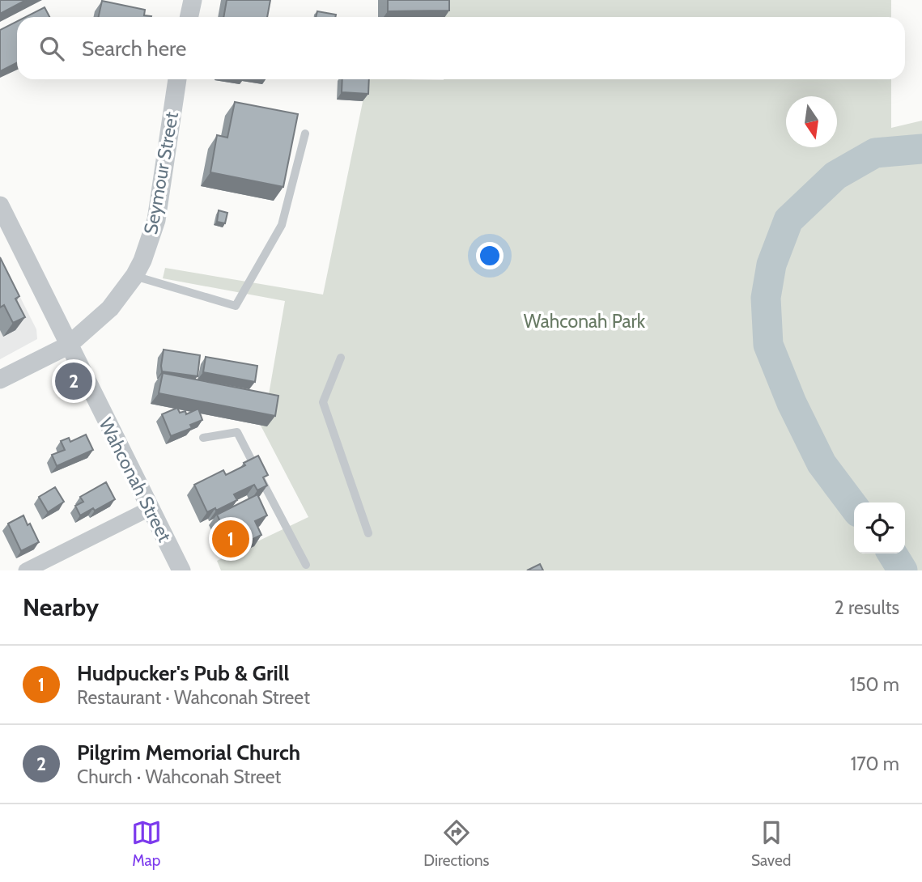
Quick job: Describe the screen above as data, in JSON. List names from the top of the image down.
{
  "streets": {
    "street": ["Seymour Street", "Wahconah Street"]
  },
  "crossings": [
    ["Seymour Street", "Wahconah Street"]
  ],
  "parks": ["Wahconah Park"],
  "north": "bottom",
  "page": {
    "search": "Search here",
    "pins": ["2", "1"],
    "heading": ["Nearby", "2 results"],
    "list": [
      {
        "mark": "1",
        "name": "Hudpucker's Pub & Grill",
        "note": "Restaurant · Wahconah Street",
        "value": "150 m"
      },
      {
        "mark": "2",
        "name": "Pilgrim Memorial Church",
        "note": "Church · Wahconah Street",
        "value": "170 m"
      }
    ],
    "nav": ["Map", "Directions", "Saved"]
  }
}
